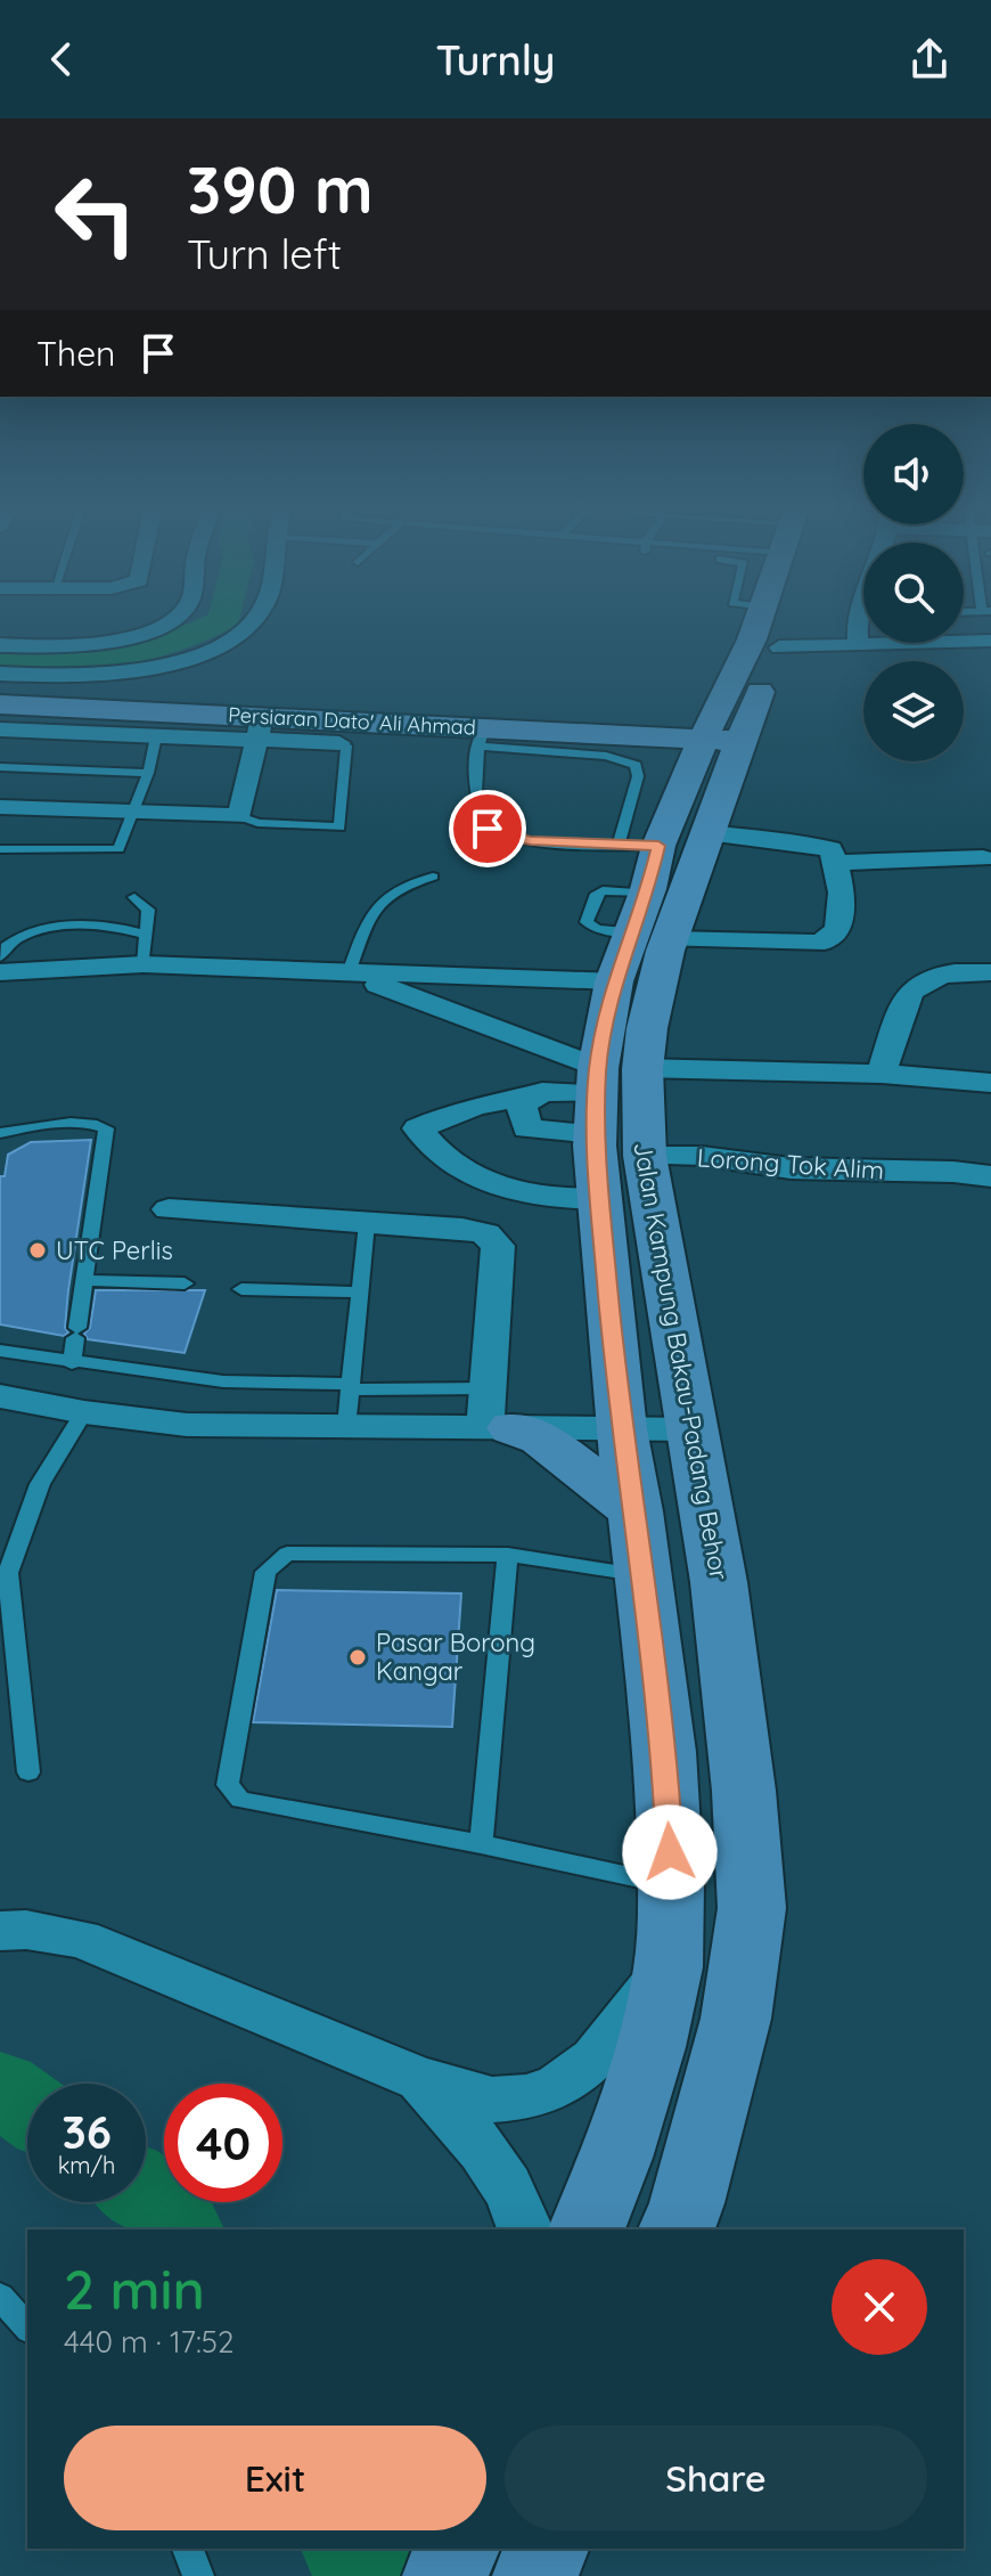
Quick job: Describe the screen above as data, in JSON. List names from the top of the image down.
{
  "streets": {
    "street": ["Persiaran Dato' Ali Ahmad", "Lorong Tok Alim", "Jalan Kampung Bakau-Padang Behor"]
  },
  "crossings": [
    ["Lorong Tok Alim", "Jalan Kampung Bakau-Padang Behor"]
  ],
  "places": ["UTC Perlis", "Pasar Borong Kangar"],
  "page": {
    "header": "Turnly",
    "turn": ["390 m", "Turn left"],
    "then": "Then",
    "speed": "36 km/h",
    "limit": "40",
    "heading": ["2 min", "440 m · 17:52"],
    "buttons": ["Exit", "Share"]
  }
}
